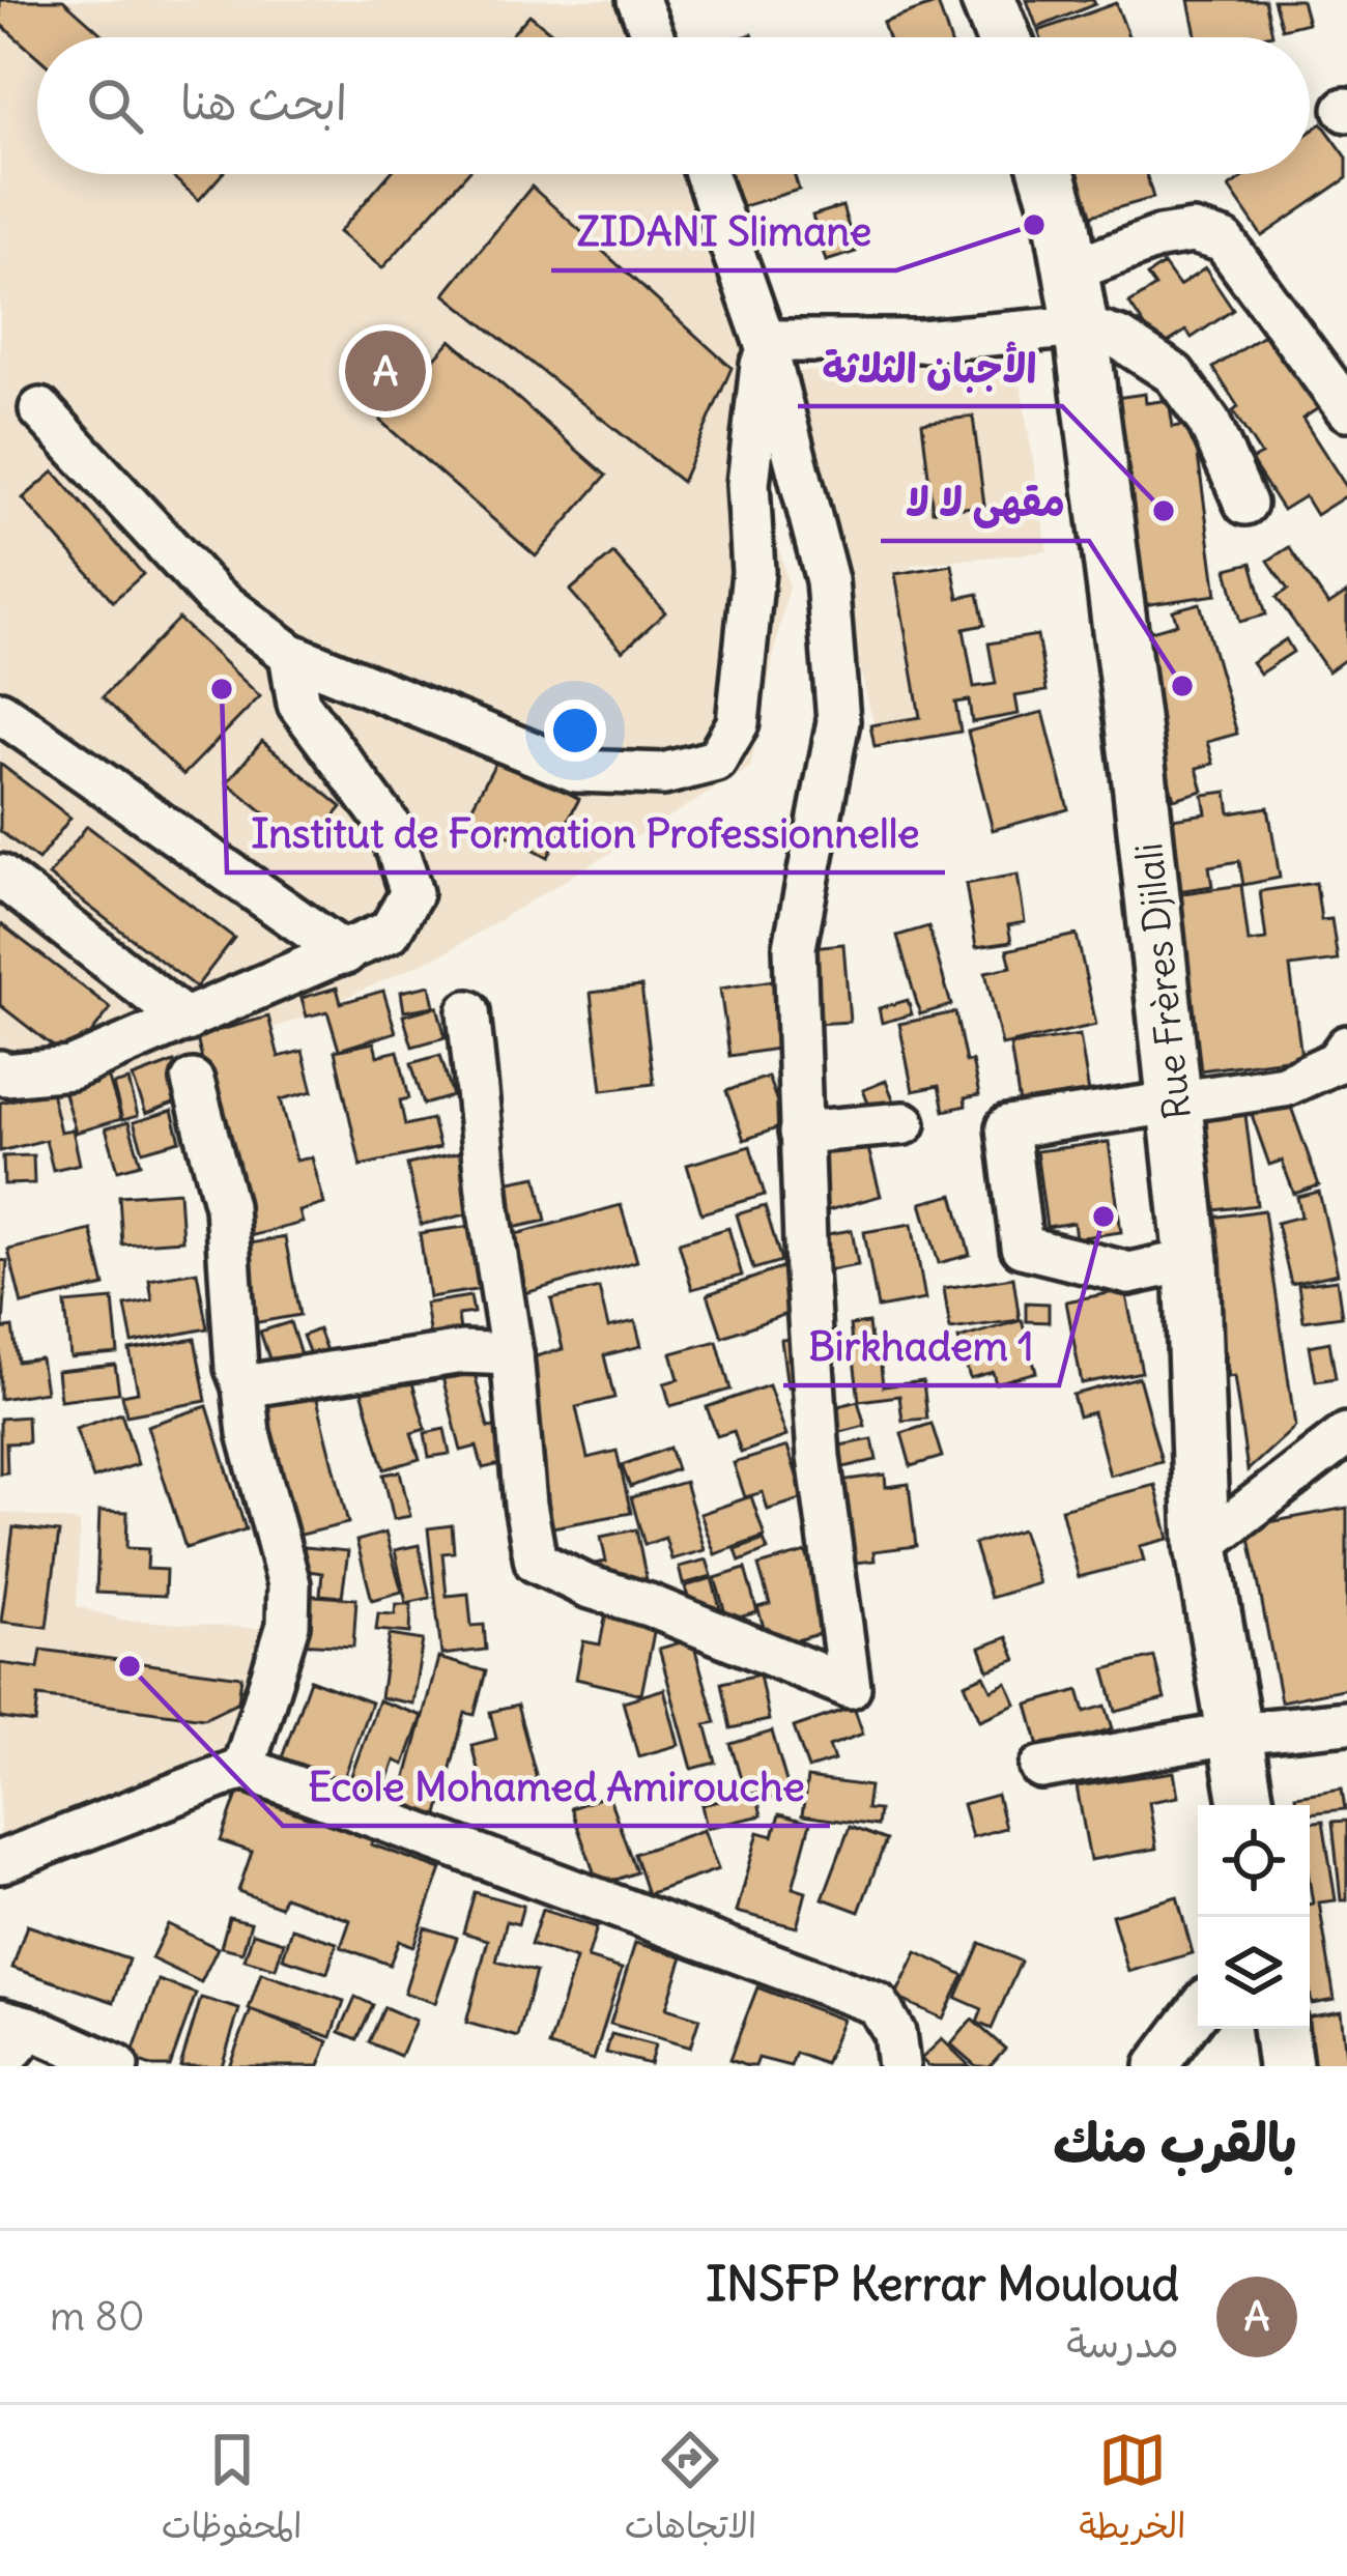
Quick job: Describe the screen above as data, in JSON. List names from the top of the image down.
{
  "streets": {
    "main road": ["Rue Frères Djilali"]
  },
  "places": [
    "ZIDANI Slimane",
    "الأجبان الثلاثة",
    "مقهى لا لا",
    "Institut de Formation Professionnelle",
    "Birkhadem 1",
    "Ecole Mohamed Amirouche"
  ],
  "page": {
    "search": "ابحث هنا",
    "pins": "A",
    "heading": "بالقرب منك",
    "list": [
      {
        "mark": "A",
        "name": "INSFP Kerrar Mouloud",
        "note": "مدرسة",
        "value": "80 m"
      }
    ],
    "nav": ["الخريطة", "الاتجاهات", "المحفوظات"]
  }
}
